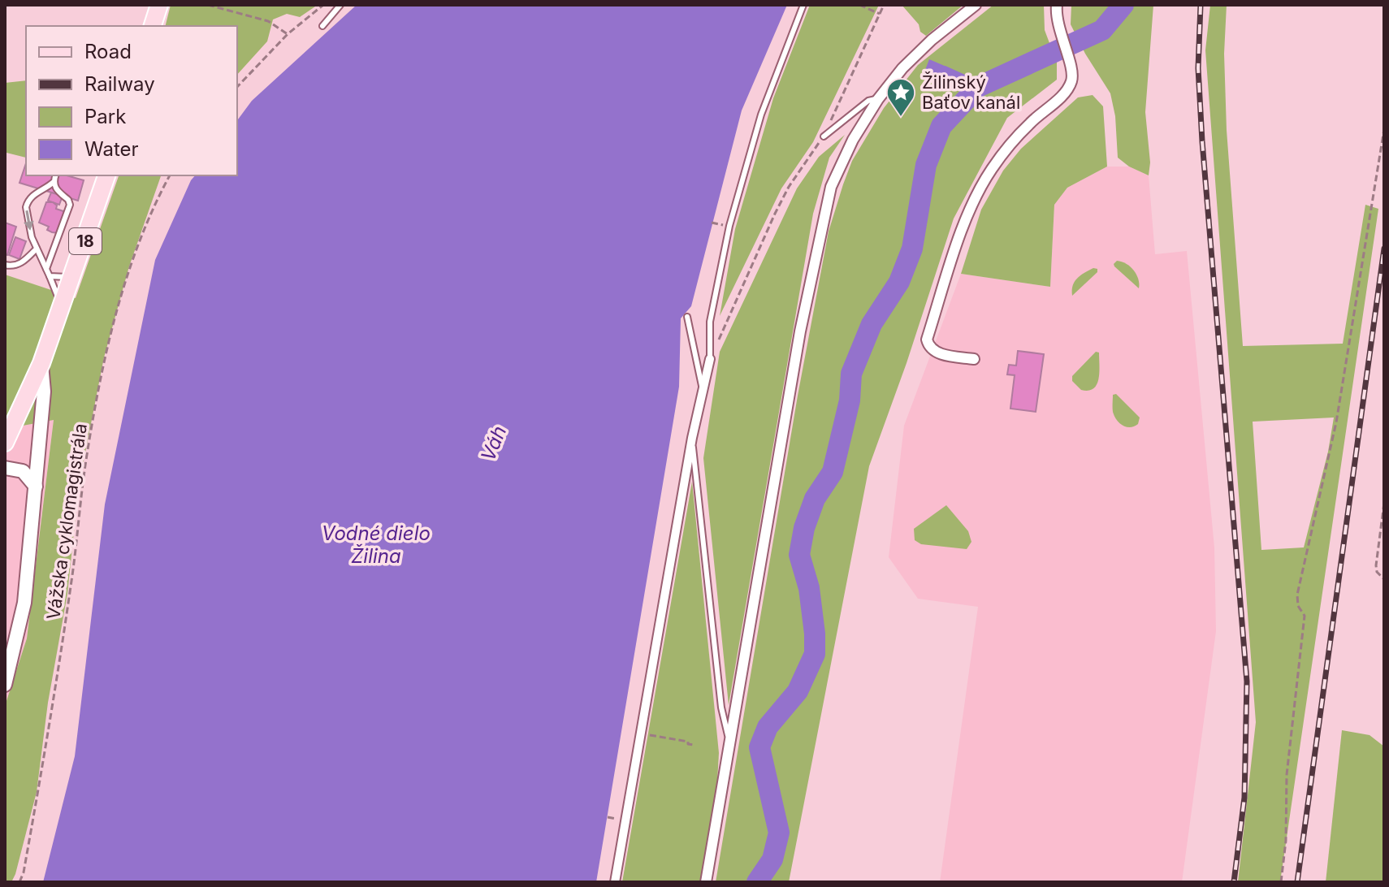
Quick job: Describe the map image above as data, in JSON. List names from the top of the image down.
{
  "streets": {
    "main road": ["18"],
    "path": ["Vážska cyklomagistrála"]
  },
  "water": ["Váh", "Vodné dielo Žilina"],
  "places": {
    "place": ["Žilinský Baťov kanál"]
  },
  "legend": [
    "Road",
    "Railway",
    "Park",
    "Water"
  ]
}
